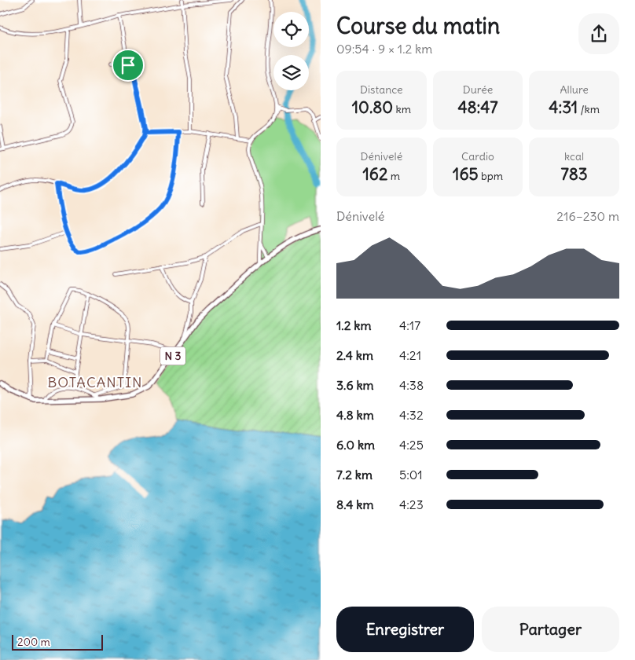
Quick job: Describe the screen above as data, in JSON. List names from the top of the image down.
{
  "streets": {
    "highway": ["N 3"]
  },
  "districts": ["BOTACANTIN"],
  "scale_bar": "200 m",
  "page": {
    "heading": ["Course du matin", "09:54 · 9 × 1.2 km"],
    "stats": [
      ["Distance", "10.80 km"],
      ["Durée", "48:47"],
      ["Allure", "4:31 /km"],
      ["Dénivelé", "162 m"],
      ["Cardio", "165 bpm"],
      ["kcal", "783"]
    ],
    "chart": ["Dénivelé", "216–230 m"],
    "list": [
      {
        "name": "1.2 km",
        "note": "4:17"
      },
      {
        "name": "2.4 km",
        "note": "4:21"
      },
      {
        "name": "3.6 km",
        "note": "4:38"
      },
      {
        "name": "4.8 km",
        "note": "4:32"
      },
      {
        "name": "6.0 km",
        "note": "4:25"
      },
      {
        "name": "7.2 km",
        "note": "5:01"
      },
      {
        "name": "8.4 km",
        "note": "4:23"
      }
    ],
    "buttons": ["Enregistrer", "Partager"],
    "scale": "200 m"
  }
}
